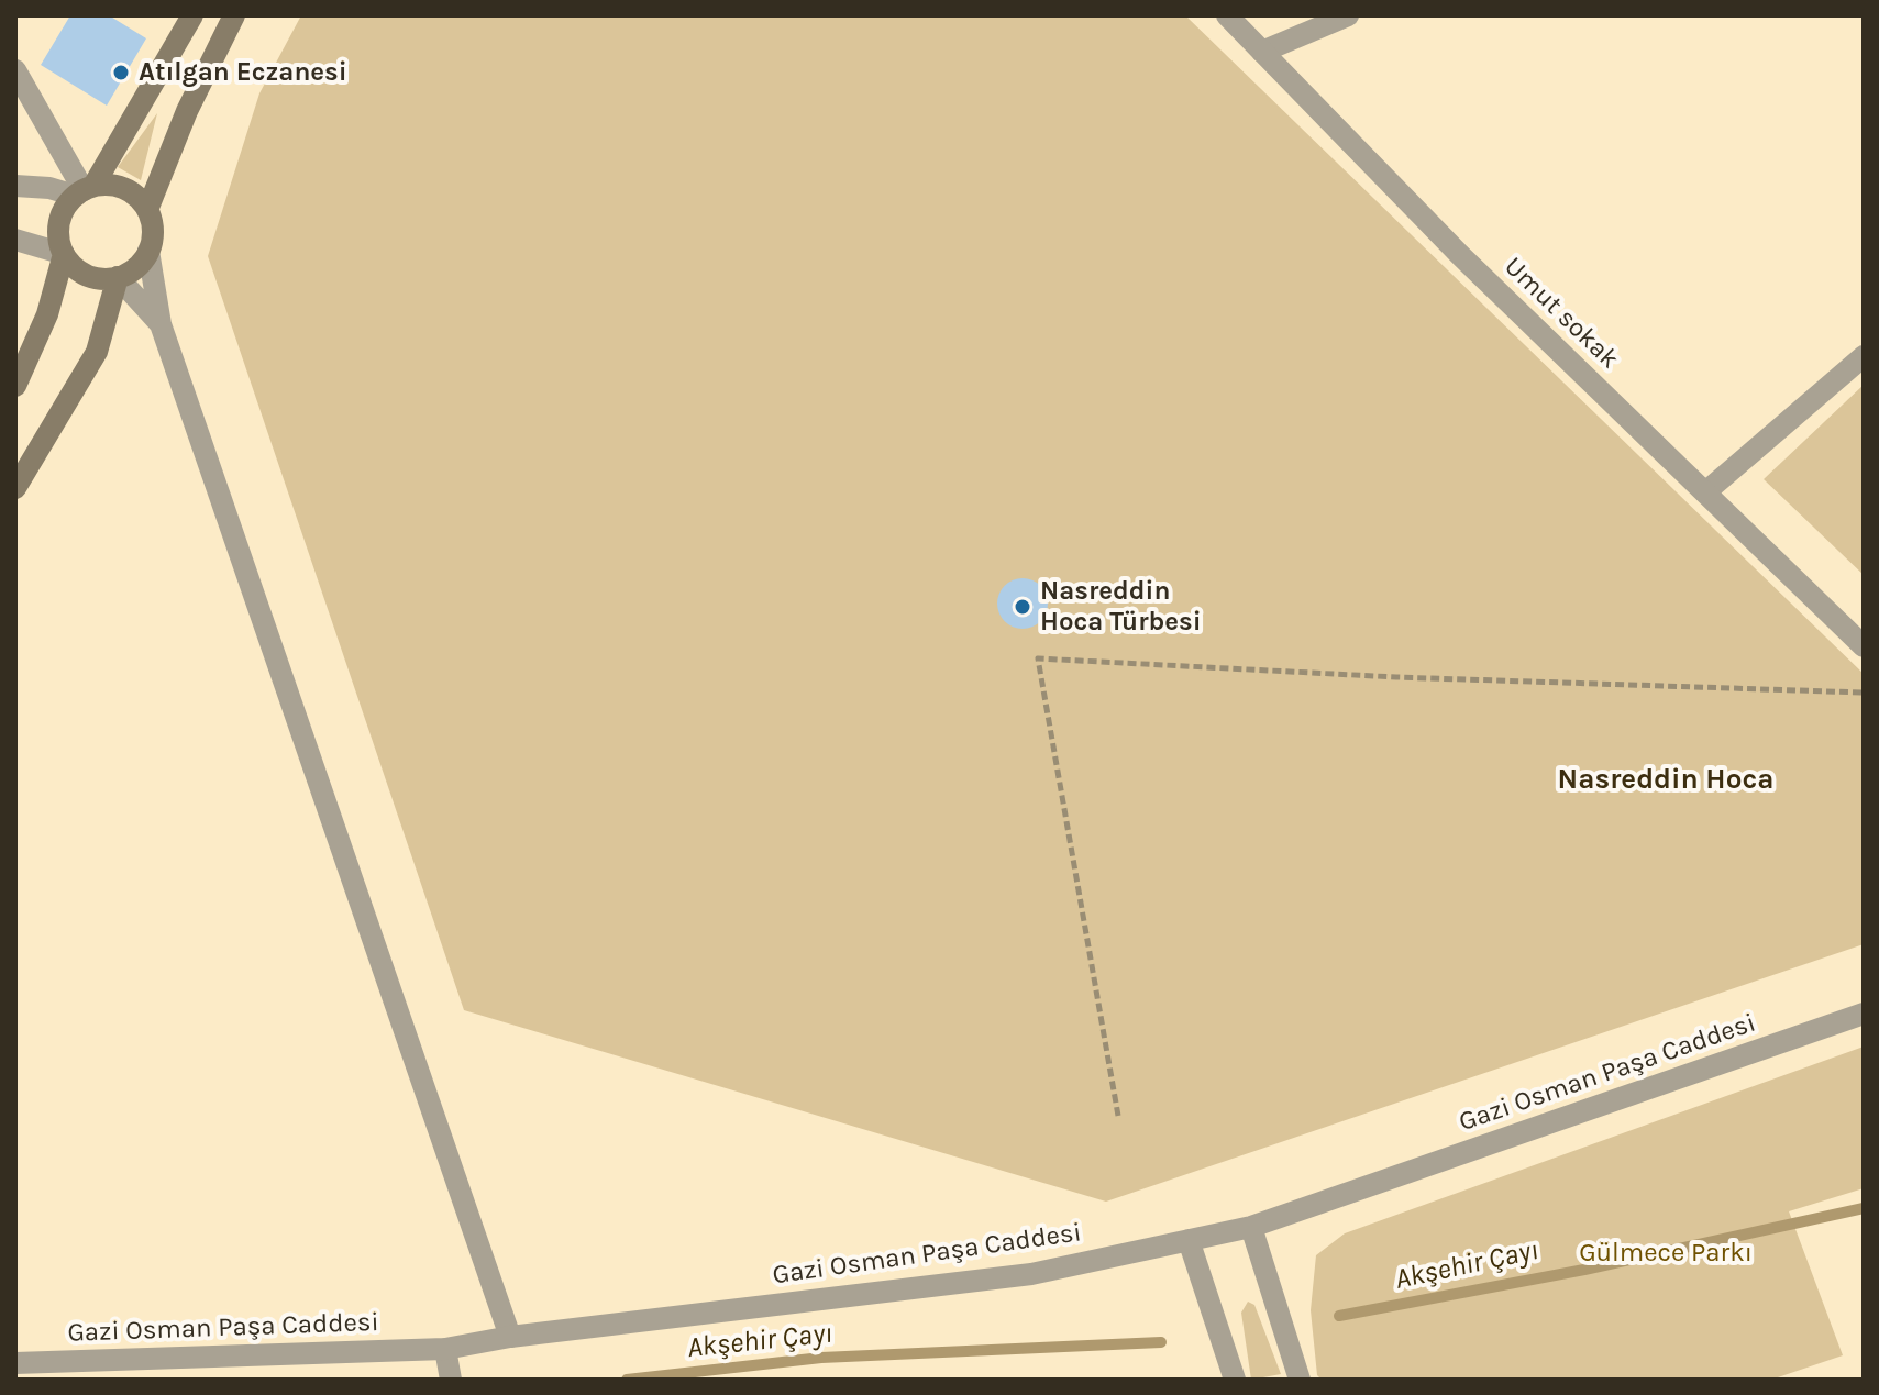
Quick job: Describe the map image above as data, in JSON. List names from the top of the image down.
{
  "streets": {
    "street": ["Umut sokak", "Gazi Osman Paşa Caddesi"]
  },
  "districts": ["Nasreddin Hoca"],
  "water": ["Akşehir Çayı"],
  "parks": ["Gülmece Parkı"],
  "places": ["Atılgan Eczanesi", "Nasreddin Hoca Türbesi"]
}
